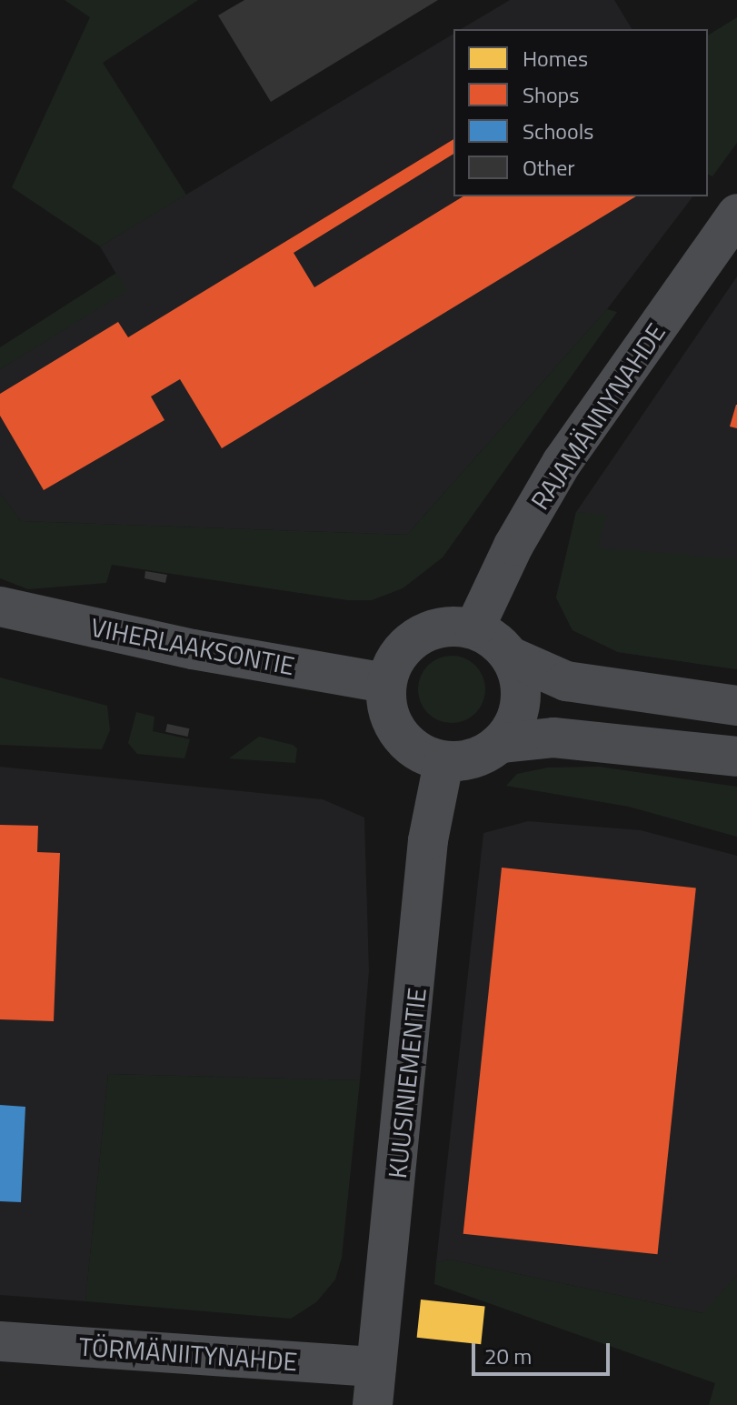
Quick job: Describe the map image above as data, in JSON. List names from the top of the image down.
{
  "streets": {
    "street": [
      "RAJAMÄNNYNAHDE",
      "VIHERLAAKSONTIE",
      "KUUSINIEMENTIE",
      "TÖRMÄNIITYNAHDE"
    ]
  },
  "crossings": [
    ["RAJAMÄNNYNAHDE", "VIHERLAAKSONTIE"],
    ["RAJAMÄNNYNAHDE", "KUUSINIEMENTIE"],
    ["VIHERLAAKSONTIE", "KUUSINIEMENTIE"],
    ["KUUSINIEMENTIE", "TÖRMÄNIITYNAHDE"]
  ],
  "legend": [
    "Homes",
    "Shops",
    "Schools",
    "Other"
  ],
  "scale_bar": "20 m"
}
